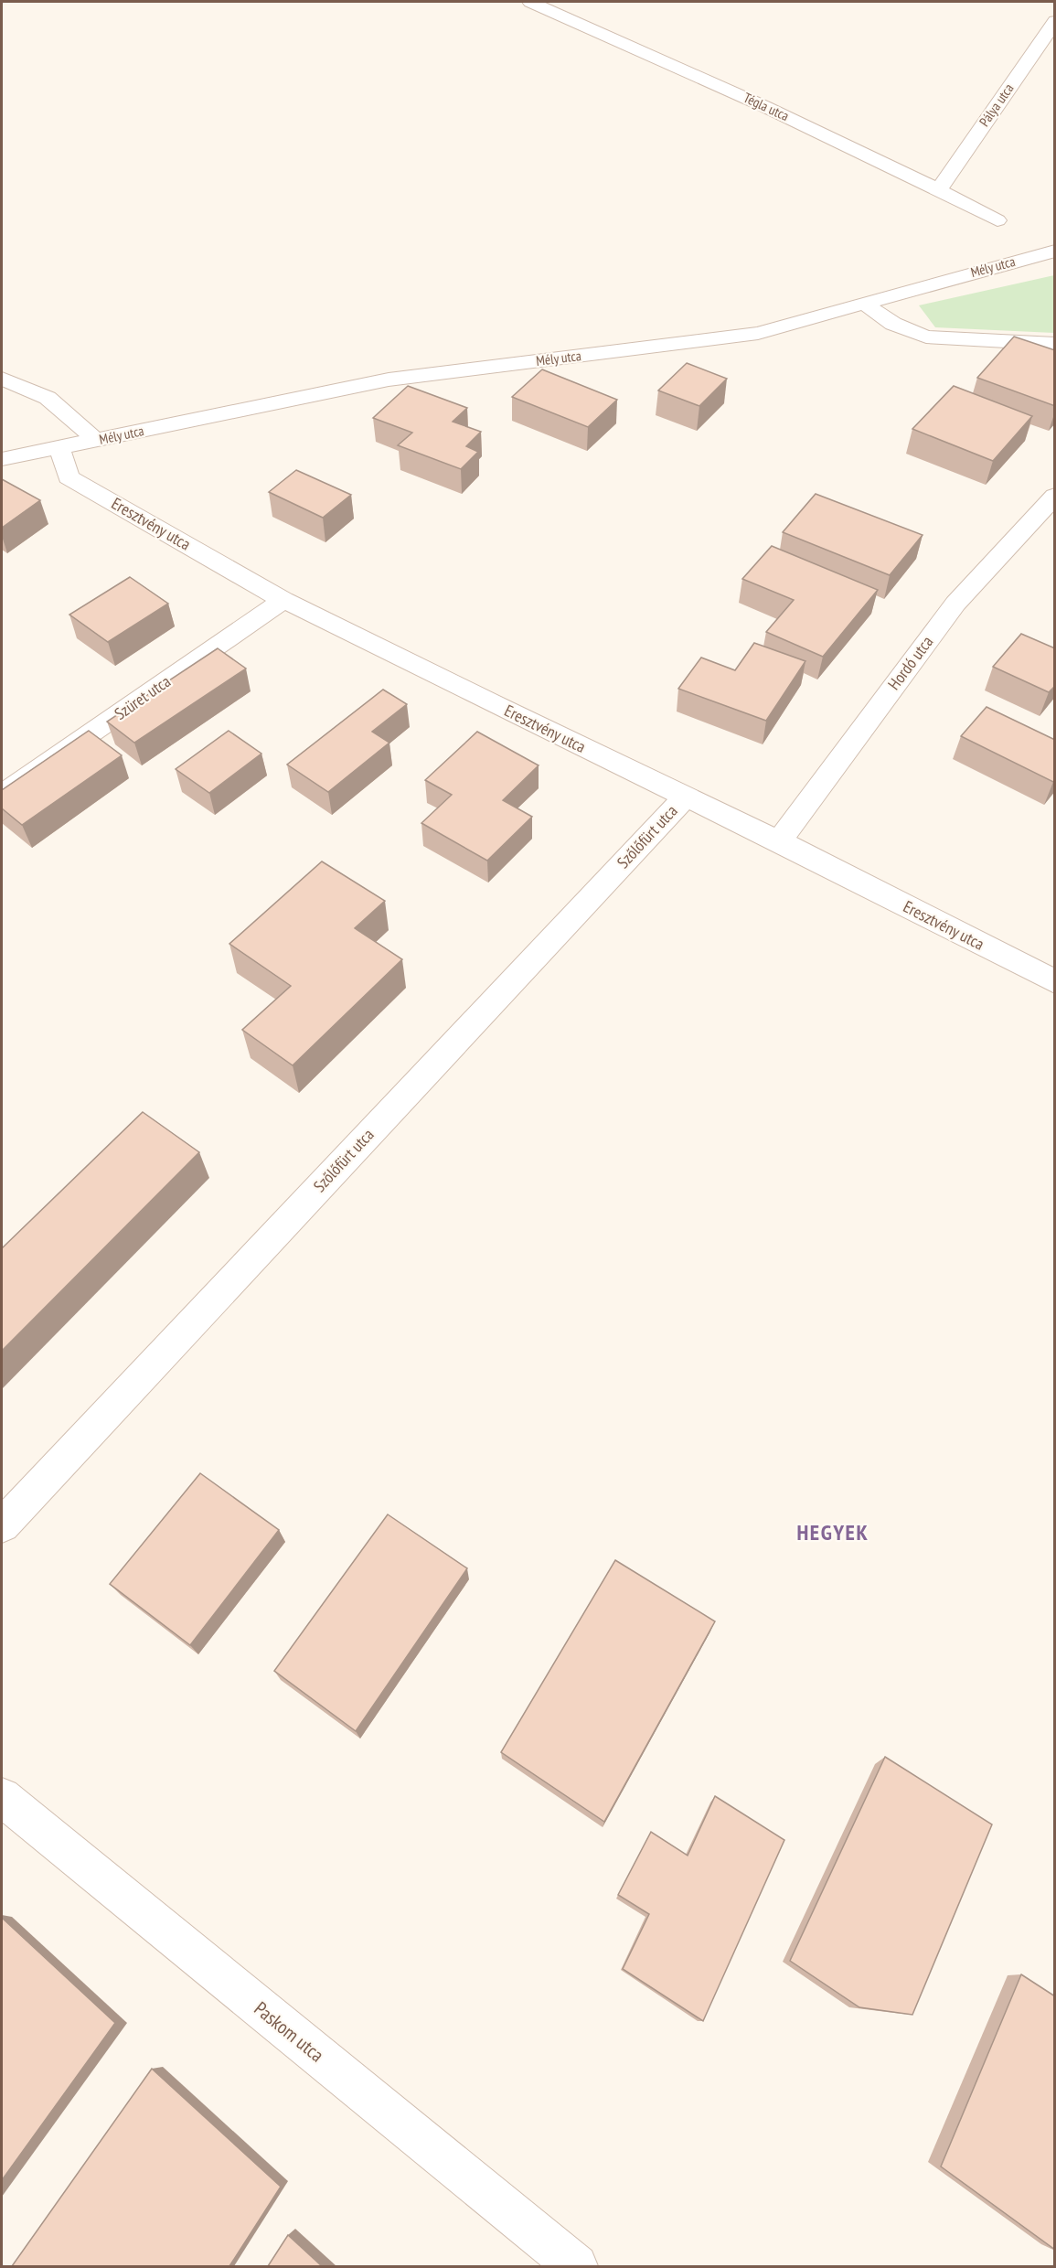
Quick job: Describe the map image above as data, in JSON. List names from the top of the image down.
{
  "streets": {
    "street": [
      "Pálya utca",
      "Tégla utca",
      "Mély utca",
      "Eresztvény utca",
      "Hordó utca",
      "Szüret utca",
      "Szőlőfürt utca",
      "Paskom utca"
    ]
  },
  "crossings": [
    ["Pálya utca", "Tégla utca"],
    ["Mély utca", "Eresztvény utca"],
    ["Eresztvény utca", "Hordó utca"],
    ["Eresztvény utca", "Szüret utca"],
    ["Eresztvény utca", "Szőlőfürt utca"]
  ],
  "districts": ["HEGYEK"]
}
